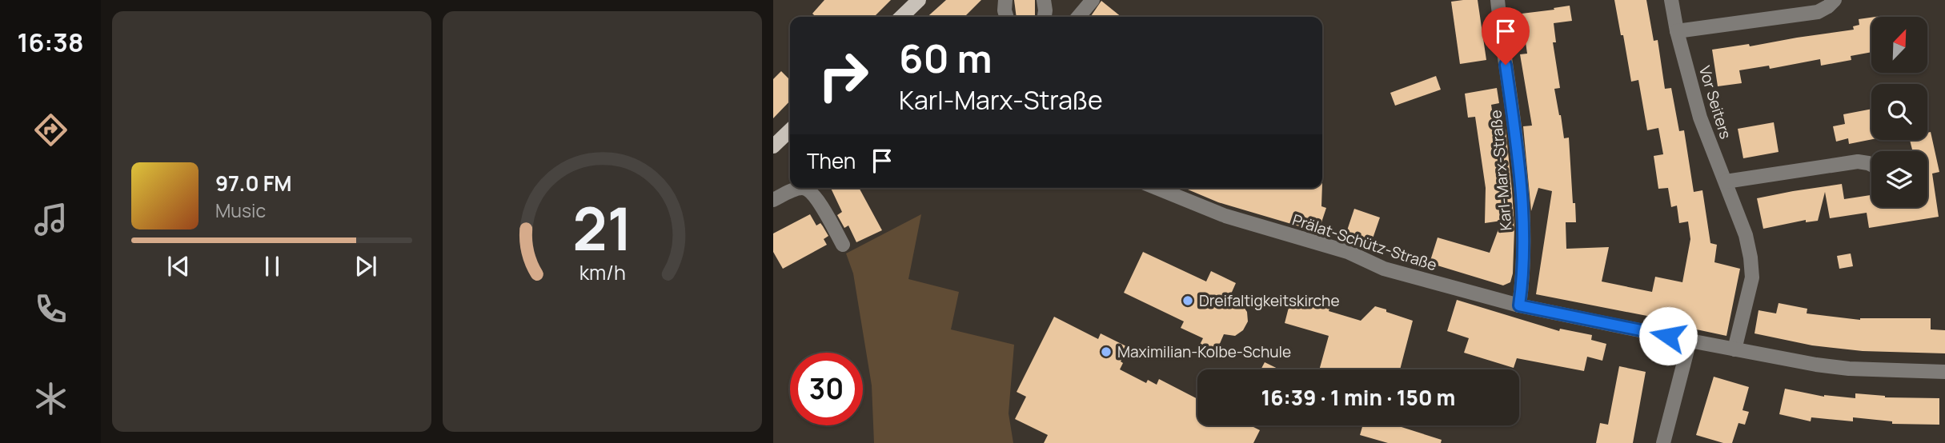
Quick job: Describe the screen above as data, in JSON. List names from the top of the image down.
{
  "streets": {
    "street": ["Vor Seiters", "Karl-Marx-Straße", "Prälat-Schütz-Straße"]
  },
  "crossings": [
    ["Vor Seiters", "Prälat-Schütz-Straße"],
    ["Karl-Marx-Straße", "Prälat-Schütz-Straße"]
  ],
  "places": ["Dreifaltigkeitskirche", "Maximilian-Kolbe-Schule"],
  "north": "top right",
  "page": {
    "tabs": "16:38",
    "turn": ["60 m", "Karl-Marx-Straße"],
    "then": "Then",
    "song": ["97.0 FM", "Music"],
    "limit": "30",
    "trip": "16:39 · 1 min · 150 m",
    "gauge": ["21", "km/h"]
  }
}
